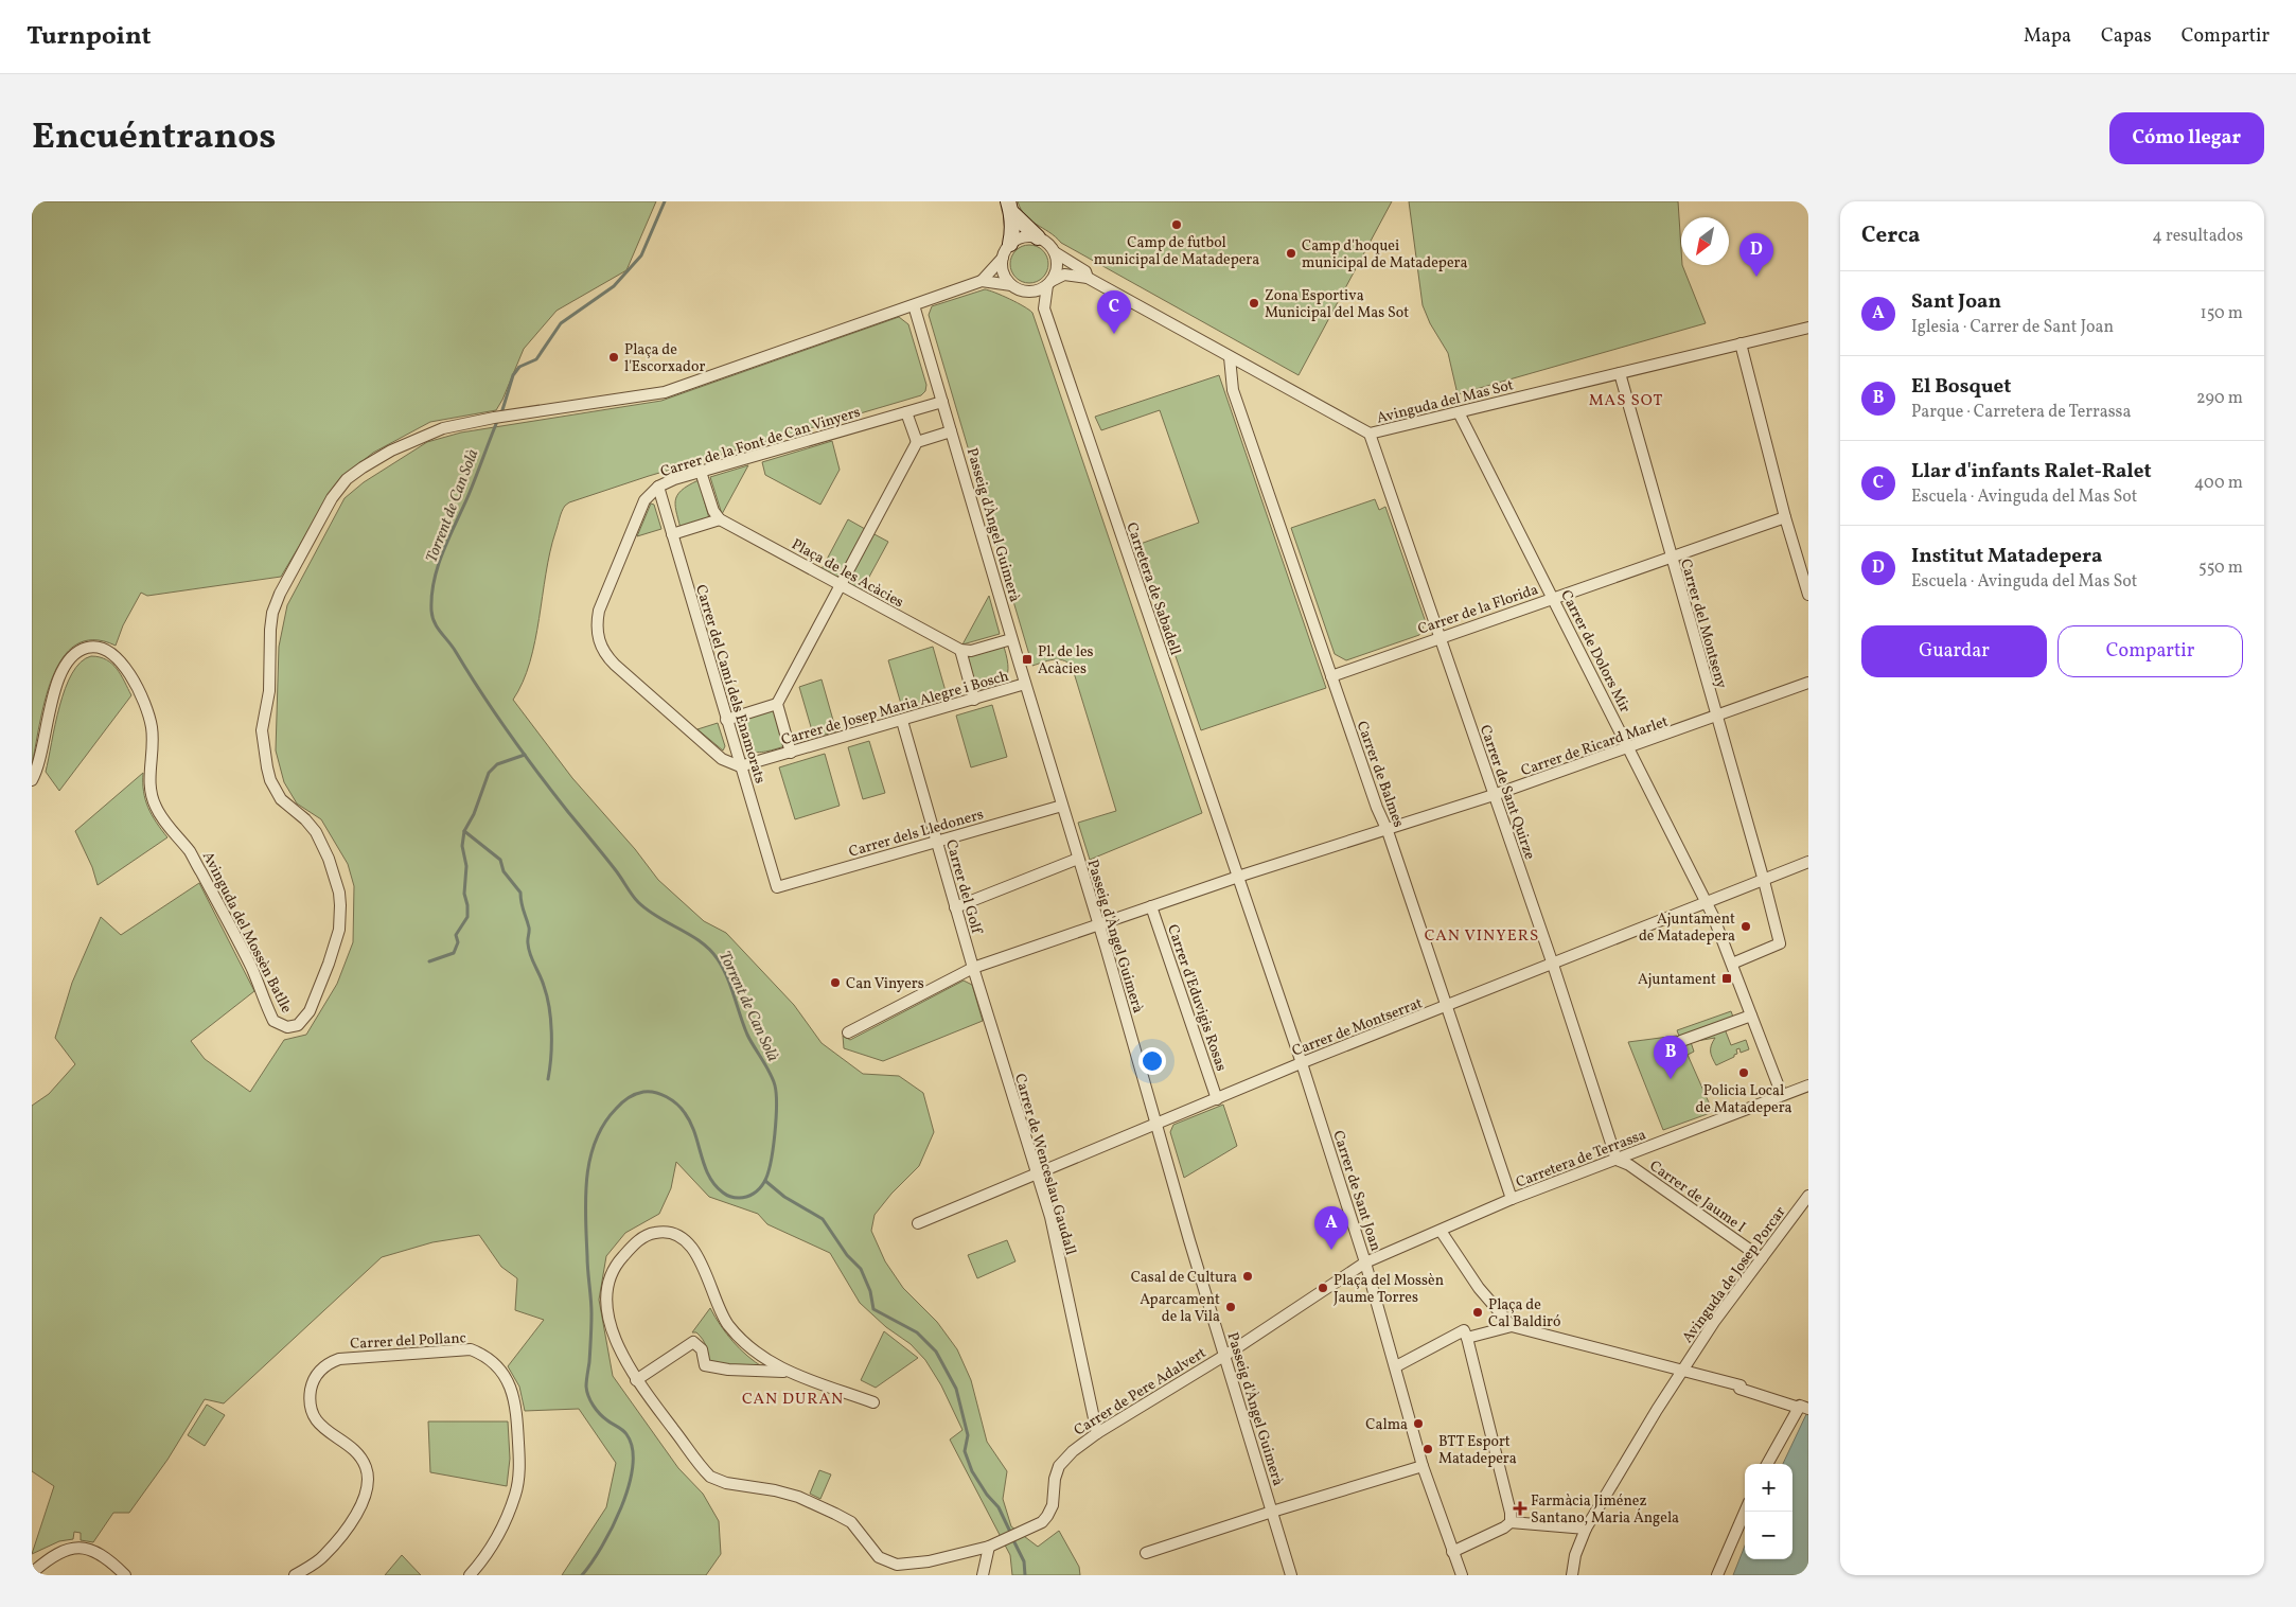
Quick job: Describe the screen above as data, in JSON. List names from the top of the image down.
{
  "streets": {
    "street": [
      "Avinguda del Mas Sot",
      "Carrer de la Font de Can Vinyers",
      "Passeig d'Àngel Guimerà",
      "Plaça de les Acàcies",
      "Carretera de Sabadell",
      "Carrer de la Florida",
      "Carrer del Montseny",
      "Carrer de Dolors Mir",
      "Carrer del Camí dels Enamorats",
      "Carrer de Josep Maria Alegre i Bosch",
      "Carrer de Ricard Marlet",
      "Carrer de Balmes",
      "Carrer de Sant Quirze",
      "Carrer dels Lledoners",
      "Carrer del Golf",
      "Avinguda del Mossèn Batlle",
      "Carrer d'Eduvigis Rosas",
      "Carrer de Montserrat",
      "Carretera de Terrassa",
      "Carrer de Wenceslau Gaudall",
      "Carrer de Sant Joan",
      "Carrer de Jaume I",
      "Avinguda de Josep Porcar",
      "Carrer del Pollanc",
      "Carrer de Pere Adalvert"
    ]
  },
  "crossings": [
    ["Avinguda del Mas Sot", "Carretera de Sabadell"],
    ["Avinguda del Mas Sot", "Carrer del Montseny"],
    ["Avinguda del Mas Sot", "Carrer de Dolors Mir"],
    ["Avinguda del Mas Sot", "Carrer de Balmes"],
    ["Avinguda del Mas Sot", "Carrer de Sant Quirze"],
    ["Carrer de la Font de Can Vinyers", "Passeig d'Àngel Guimerà"],
    ["Carrer de la Font de Can Vinyers", "Carrer del Camí dels Enamorats"],
    ["Carrer de la Font de Can Vinyers", "Carrer de Josep Maria Alegre i Bosch"],
    ["Passeig d'Àngel Guimerà", "Carrer de Josep Maria Alegre i Bosch"],
    ["Passeig d'Àngel Guimerà", "Carrer de Ricard Marlet"],
    ["Passeig d'Àngel Guimerà", "Carrer dels Lledoners"],
    ["Passeig d'Àngel Guimerà", "Avinguda del Mossèn Batlle"],
    ["Passeig d'Àngel Guimerà", "Carrer de Montserrat"],
    ["Passeig d'Àngel Guimerà", "Carrer de Pere Adalvert"],
    ["Carretera de Sabadell", "Carrer de Ricard Marlet"],
    ["Carretera de Sabadell", "Carrer de Sant Joan"],
    ["Carrer de la Florida", "Carrer del Montseny"],
    ["Carrer de la Florida", "Carrer de Dolors Mir"],
    ["Carrer de la Florida", "Carrer de Balmes"],
    ["Carrer de la Florida", "Carrer de Sant Quirze"],
    ["Carrer del Montseny", "Carrer de Dolors Mir"],
    ["Carrer del Montseny", "Carrer de Ricard Marlet"],
    ["Carrer del Montseny", "Carrer de Montserrat"],
    ["Carrer de Dolors Mir", "Carrer de Ricard Marlet"],
    ["Carrer de Dolors Mir", "Carrer de Montserrat"],
    ["Carrer de Dolors Mir", "Carretera de Terrassa"],
    ["Carrer del Camí dels Enamorats", "Carrer de Josep Maria Alegre i Bosch"],
    ["Carrer del Camí dels Enamorats", "Carrer dels Lledoners"],
    ["Carrer de Josep Maria Alegre i Bosch", "Carrer del Golf"],
    ["Carrer de Ricard Marlet", "Carrer de Balmes"],
    ["Carrer de Ricard Marlet", "Carrer de Sant Quirze"],
    ["Carrer de Ricard Marlet", "Carrer del Golf"],
    ["Carrer de Ricard Marlet", "Carrer d'Eduvigis Rosas"],
    ["Carrer de Ricard Marlet", "Carrer de Wenceslau Gaudall"],
    ["Carrer de Ricard Marlet", "Carrer de Sant Joan"],
    ["Carrer de Balmes", "Carrer de Montserrat"],
    ["Carrer de Balmes", "Carretera de Terrassa"],
    ["Carrer de Sant Quirze", "Carrer de Montserrat"],
    ["Carrer de Sant Quirze", "Carretera de Terrassa"],
    ["Carrer de Sant Quirze", "Carrer de Jaume I"],
    ["Carrer dels Lledoners", "Carrer del Golf"],
    ["Carrer del Golf", "Carrer de Wenceslau Gaudall"],
    ["Carrer d'Eduvigis Rosas", "Carrer de Montserrat"],
    ["Carrer de Montserrat", "Carrer de Wenceslau Gaudall"],
    ["Carrer de Montserrat", "Carrer de Sant Joan"],
    ["Carretera de Terrassa", "Carrer de Sant Joan"],
    ["Carretera de Terrassa", "Carrer de Jaume I"],
    ["Carretera de Terrassa", "Carrer de Pere Adalvert"],
    ["Carrer de Wenceslau Gaudall", "Carrer de Pere Adalvert"],
    ["Carrer de Sant Joan", "Carrer de Pere Adalvert"],
    ["Carrer de Jaume I", "Avinguda de Josep Porcar"]
  ],
  "districts": ["MAS SOT", "CAN VINYERS", "CAN DURAN"],
  "water": ["Torrent de Can Solà"],
  "places": {
    "other": [
      "Camp de futbol municipal de Matadepera",
      "Camp d'hoquei municipal de Matadepera",
      "Zona Esportiva Municipal del Mas Sot",
      "Plaça de l'Escorxador",
      "Ajuntament de Matadepera",
      "Can Vinyers",
      "Policia Local de Matadepera",
      "Casal de Cultura",
      "Plaça del Mossèn Jaume Torres",
      "Aparcament de la Vila",
      "Plaça de Cal Baldiró",
      "Calma",
      "BTT Esport Matadepera"
    ],
    "transit": ["Pl. de les Acàcies", "Ajuntament"],
    "health": ["Farmàcia Jiménez Santano, Maria Ángela"]
  },
  "north": "bottom left",
  "page": {
    "header": "Turnpoint",
    "nav": ["Mapa", "Capas", "Compartir"],
    "title": "Encuéntranos",
    "buttons": [
      "Cómo llegar",
      ["Guardar", "Compartir"]
    ],
    "heading": ["Cerca", "4 resultados"],
    "pins": [
      "D",
      "C",
      "B",
      "A"
    ],
    "list": [
      {
        "mark": "A",
        "name": "Sant Joan",
        "note": "Iglesia · Carrer de Sant Joan",
        "value": "150 m"
      },
      {
        "mark": "B",
        "name": "El Bosquet",
        "note": "Parque · Carretera de Terrassa",
        "value": "290 m"
      },
      {
        "mark": "C",
        "name": "Llar d'infants Ralet-Ralet",
        "note": "Escuela · Avinguda del Mas Sot",
        "value": "400 m"
      },
      {
        "mark": "D",
        "name": "Institut Matadepera",
        "note": "Escuela · Avinguda del Mas Sot",
        "value": "550 m"
      }
    ],
    "map_buttons": ["+", "−"]
  }
}
